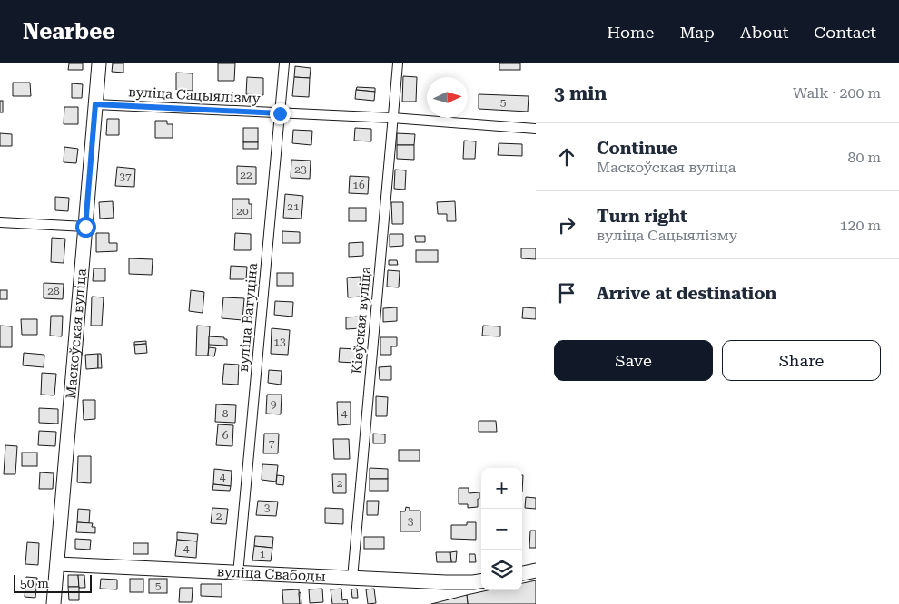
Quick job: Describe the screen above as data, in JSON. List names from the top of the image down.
{
  "streets": {
    "street": [
      "вуліца Сацыялізму",
      "вуліца Ватуціна",
      "Кіеўская вуліца",
      "Маскоўская вуліца",
      "вуліца Свабоды"
    ]
  },
  "crossings": [
    ["вуліца Сацыялізму", "вуліца Ватуціна"],
    ["вуліца Сацыялізму", "Кіеўская вуліца"],
    ["вуліца Сацыялізму", "Маскоўская вуліца"],
    ["вуліца Ватуціна", "вуліца Свабоды"],
    ["Кіеўская вуліца", "вуліца Свабоды"],
    ["Маскоўская вуліца", "вуліца Свабоды"]
  ],
  "house_numbers": [
    "5",
    "23",
    "22",
    "37",
    "16",
    "21",
    "20",
    "28",
    "13",
    "9",
    "8",
    "4",
    "6",
    "7",
    "4",
    "2",
    "3",
    "2",
    "3",
    "4",
    "1",
    "5"
  ],
  "scale_bar": "50 m",
  "north": "right",
  "page": {
    "header": "Nearbee",
    "nav": [
      "Home",
      "Map",
      "About",
      "Contact"
    ],
    "heading": ["3 min", "Walk · 200 m"],
    "list": [
      ["Continue", "Маскоўская вуліца", "80 m"],
      ["Turn right", "вуліца Сацыялізму", "120 m"],
      "Arrive at destination"
    ],
    "buttons": ["Save", "Share"],
    "map_buttons": ["+", "−"],
    "scale": "50 m"
  }
}
